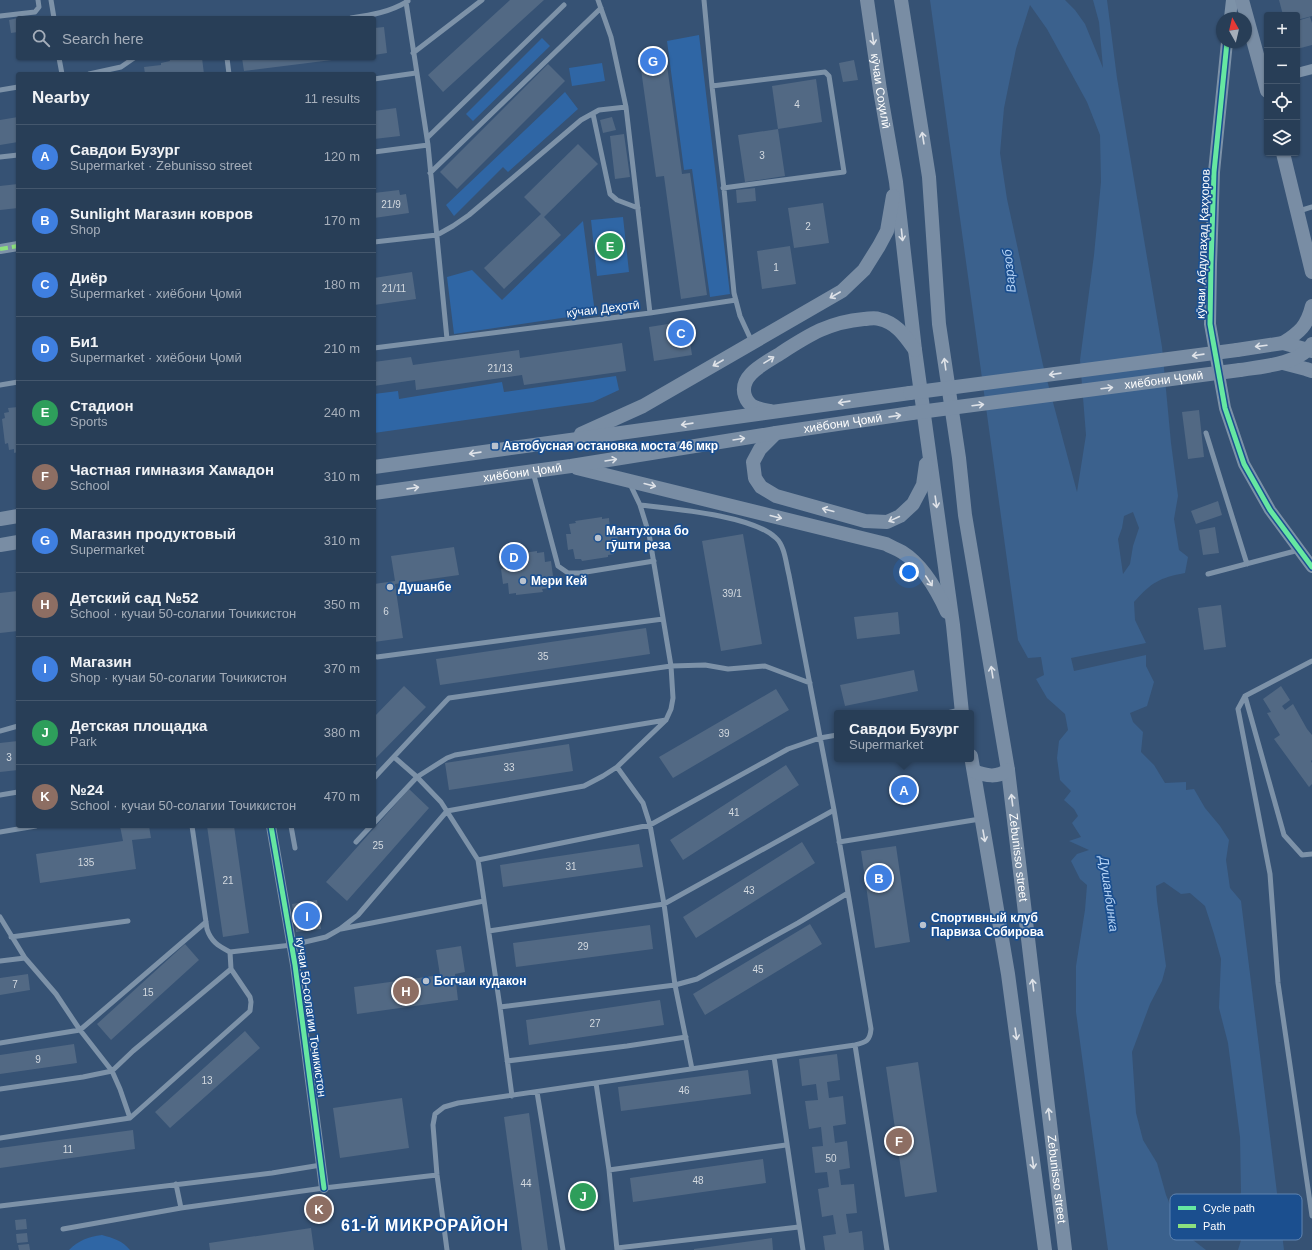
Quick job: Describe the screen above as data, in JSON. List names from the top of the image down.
{
  "streets": {
    "main road": ["кӯчаи Соҳилӣ", "хиёбони Ҷомӣ", "Zebunisso street"],
    "street": ["кӯчаи Абдулаҳад Қаҳҳоров", "кучаи 50-солагии Точикистон"],
    "lane": ["кӯчаи Деҳотӣ"]
  },
  "one_way": ["кӯчаи Соҳилӣ"],
  "districts": ["61-Й МИКРОРАЙОН"],
  "water": ["Варзоб", "Душанбинка"],
  "places": {
    "transit": ["Автобусная остановка моста 46 мкр"],
    "other": [
      "Мантухона бо гӯшти реза",
      "Мери Кей",
      "Душанбе",
      "Спортивный клуб Парвиза Собирова",
      "Богчаи кудакон"
    ]
  },
  "house_numbers": [
    "4",
    "3",
    "21/9",
    "2",
    "1",
    "21/11",
    "21/13",
    "39/1",
    "6",
    "35",
    "39",
    "3",
    "33",
    "41",
    "25",
    "135",
    "31",
    "21",
    "43",
    "29",
    "45",
    "7",
    "15",
    "27",
    "9",
    "13",
    "46",
    "11",
    "50",
    "48",
    "44"
  ],
  "legend": ["Cycle path", "Path"],
  "north": "top",
  "page": {
    "map_buttons": ["+", "−"],
    "search": "Search here",
    "pins": [
      "G",
      "E",
      "C",
      "D",
      "A",
      "B",
      "I",
      "H",
      "F",
      "J",
      "K"
    ],
    "heading": ["Nearby", "11 results"],
    "list": [
      {
        "mark": "A",
        "name": "Савдои Бузург",
        "note": "Supermarket · Zebunisso street",
        "value": "120 m"
      },
      {
        "mark": "B",
        "name": "Sunlight Магазин ковров",
        "note": "Shop",
        "value": "170 m"
      },
      {
        "mark": "C",
        "name": "Диёр",
        "note": "Supermarket · хиёбони Ҷомӣ",
        "value": "180 m"
      },
      {
        "mark": "D",
        "name": "Би1",
        "note": "Supermarket · хиёбони Ҷомӣ",
        "value": "210 m"
      },
      {
        "mark": "E",
        "name": "Стадион",
        "note": "Sports",
        "value": "240 m"
      },
      {
        "mark": "F",
        "name": "Частная гимназия Хамадон",
        "note": "School",
        "value": "310 m"
      },
      {
        "mark": "G",
        "name": "Магазин продуктовый",
        "note": "Supermarket",
        "value": "310 m"
      },
      {
        "mark": "H",
        "name": "Детский сад №52",
        "note": "School · кучаи 50-солагии Точикистон",
        "value": "350 m"
      },
      {
        "mark": "I",
        "name": "Магазин",
        "note": "Shop · кучаи 50-солагии Точикистон",
        "value": "370 m"
      },
      {
        "mark": "J",
        "name": "Детская площадка",
        "note": "Park",
        "value": "380 m"
      },
      {
        "mark": "K",
        "name": "№24",
        "note": "School · кучаи 50-солагии Точикистон",
        "value": "470 m"
      }
    ],
    "popup": ["Савдои Бузург", "Supermarket"]
  }
}
